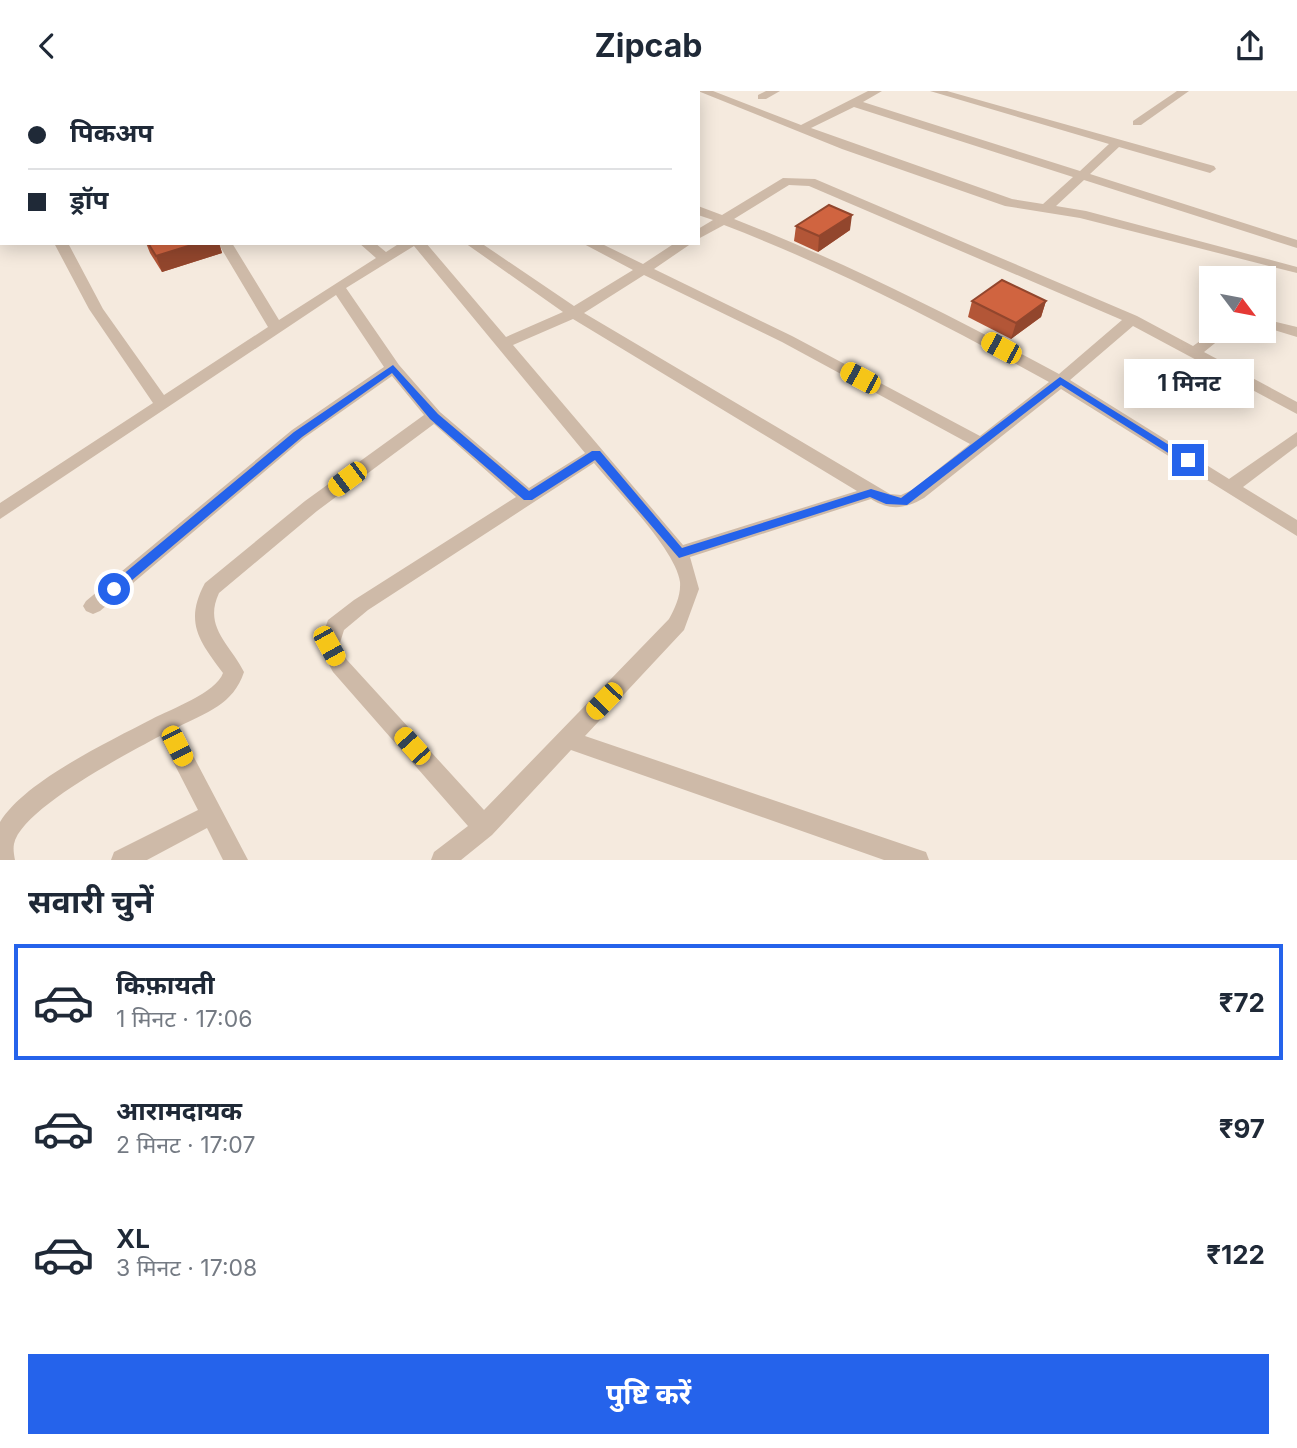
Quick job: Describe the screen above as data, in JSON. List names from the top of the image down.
{
  "north": "bottom right",
  "page": {
    "header": "Zipcab",
    "banner": ["पिकअप", "ड्रॉप"],
    "bubble": "1 मिनट",
    "heading": "सवारी चुनें",
    "list": [
      {
        "name": "किफ़ायती",
        "note": "1 मिनट · 17:06",
        "value": "₹72"
      },
      {
        "name": "आरामदायक",
        "note": "2 मिनट · 17:07",
        "value": "₹97"
      },
      {
        "name": "XL",
        "note": "3 मिनट · 17:08",
        "value": "₹122"
      }
    ],
    "buttons": "पुष्टि करें"
  }
}
